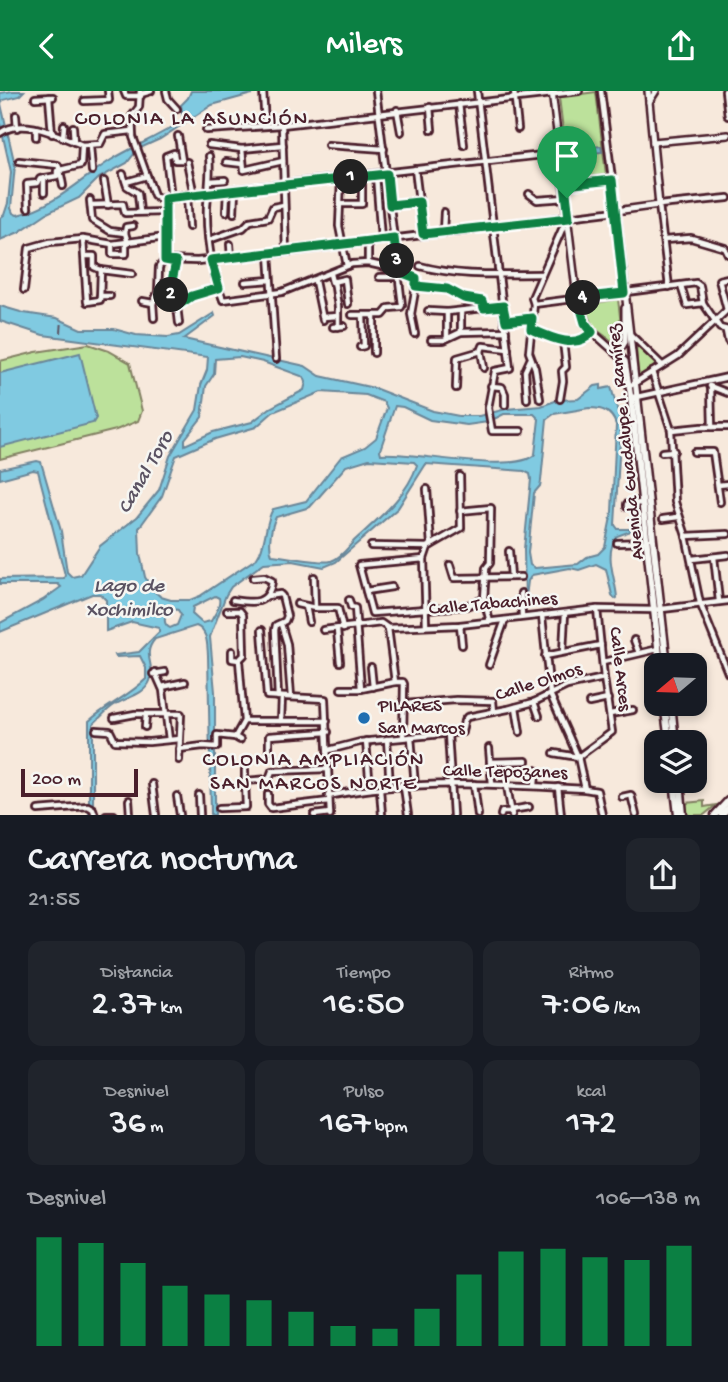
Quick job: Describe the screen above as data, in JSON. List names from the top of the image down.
{
  "streets": {
    "main road": ["Avenida Guadalupe I. Ramírez"],
    "street": [
      "Calle Tabachines",
      "Calle Arces",
      "Calle Olmos",
      "Calle Tepozanes"
    ]
  },
  "crossings": [
    ["Avenida Guadalupe I. Ramírez", "Calle Tabachines"],
    ["Avenida Guadalupe I. Ramírez", "Calle Olmos"],
    ["Calle Tabachines", "Calle Arces"],
    ["Calle Arces", "Calle Olmos"]
  ],
  "districts": ["COLONIA LA ASUNCIÓN", "COLONIA AMPLIACIÓN SAN MARCOS NORTE"],
  "water": ["Canal Toro", "Lago de Xochimilco"],
  "places": ["PILARES San Marcos"],
  "scale_bar": "200 m",
  "north": "left",
  "page": {
    "header": "Milers",
    "pins": [
      "1",
      "3",
      "2",
      "4"
    ],
    "scale": "200 m",
    "heading": ["Carrera nocturna", "21:55"],
    "stats": [
      ["Distancia", "2.37 km"],
      ["Tiempo", "16:50"],
      ["Ritmo", "7:06 /km"],
      ["Desnivel", "36 m"],
      ["Pulso", "167 bpm"],
      ["kcal", "172"]
    ],
    "chart": ["Desnivel", "106–138 m"]
  }
}
